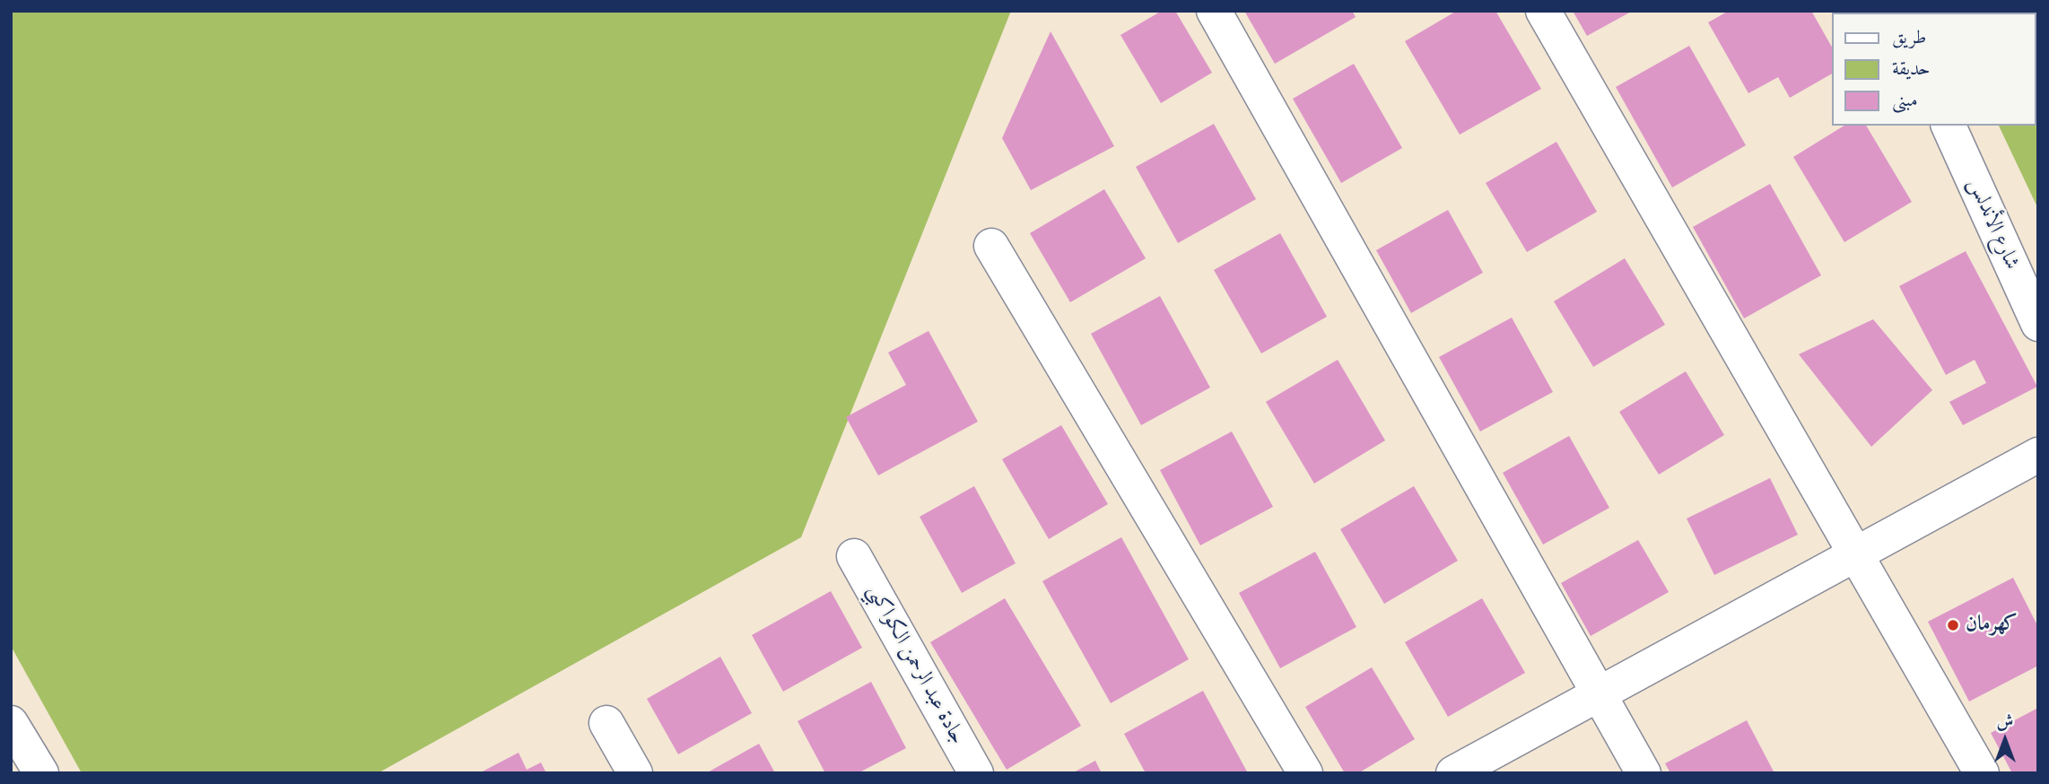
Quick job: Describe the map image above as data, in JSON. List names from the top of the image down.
{
  "streets": {
    "street": ["شارع الأندلس", "جادة عبد الرحمن الكواكبي"]
  },
  "places": ["كهرمان"],
  "legend": ["طريق", "حديقة", "مبنى"],
  "north": "top"
}
